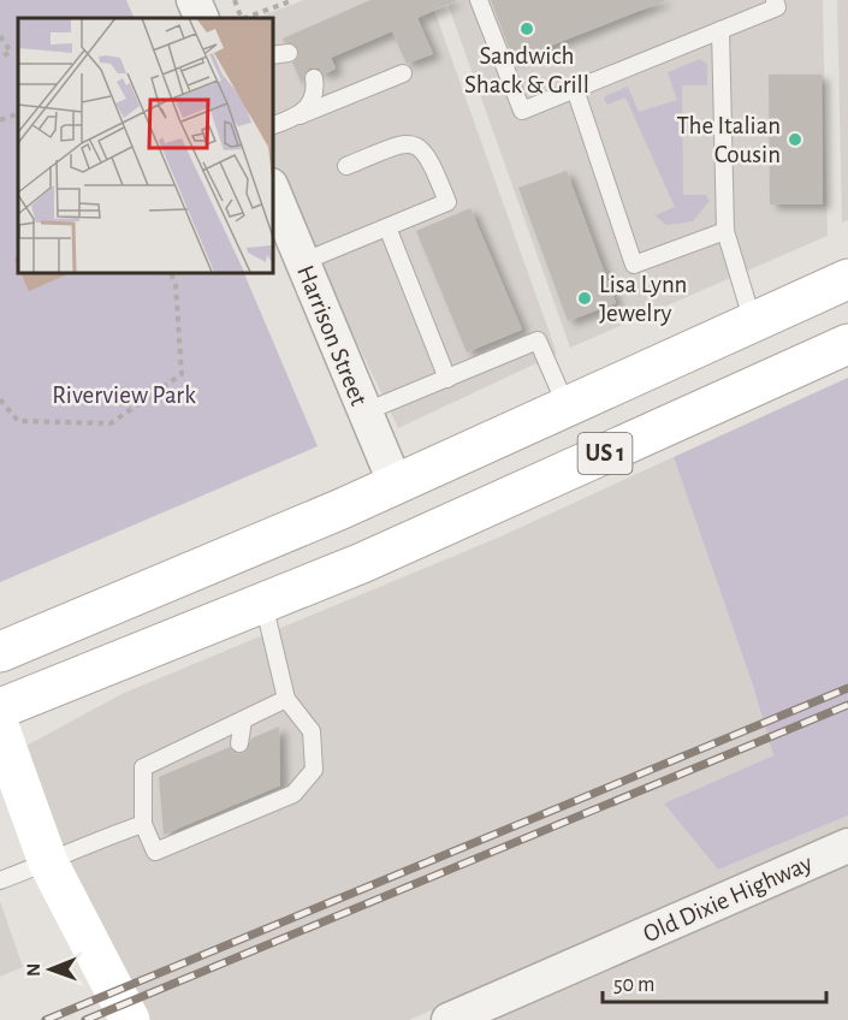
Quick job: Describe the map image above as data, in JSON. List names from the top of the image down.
{
  "streets": {
    "main road": ["US 1"],
    "street": ["Harrison Street", "Old Dixie Highway"]
  },
  "crossings": [
    ["Harrison Street", "US 1"]
  ],
  "parks": ["Riverview Park"],
  "places": ["Sandwich Shack & Grill", "The Italian Cousin", "Lisa Lynn Jewelry"],
  "scale_bar": "50 m",
  "north": "left"
}
